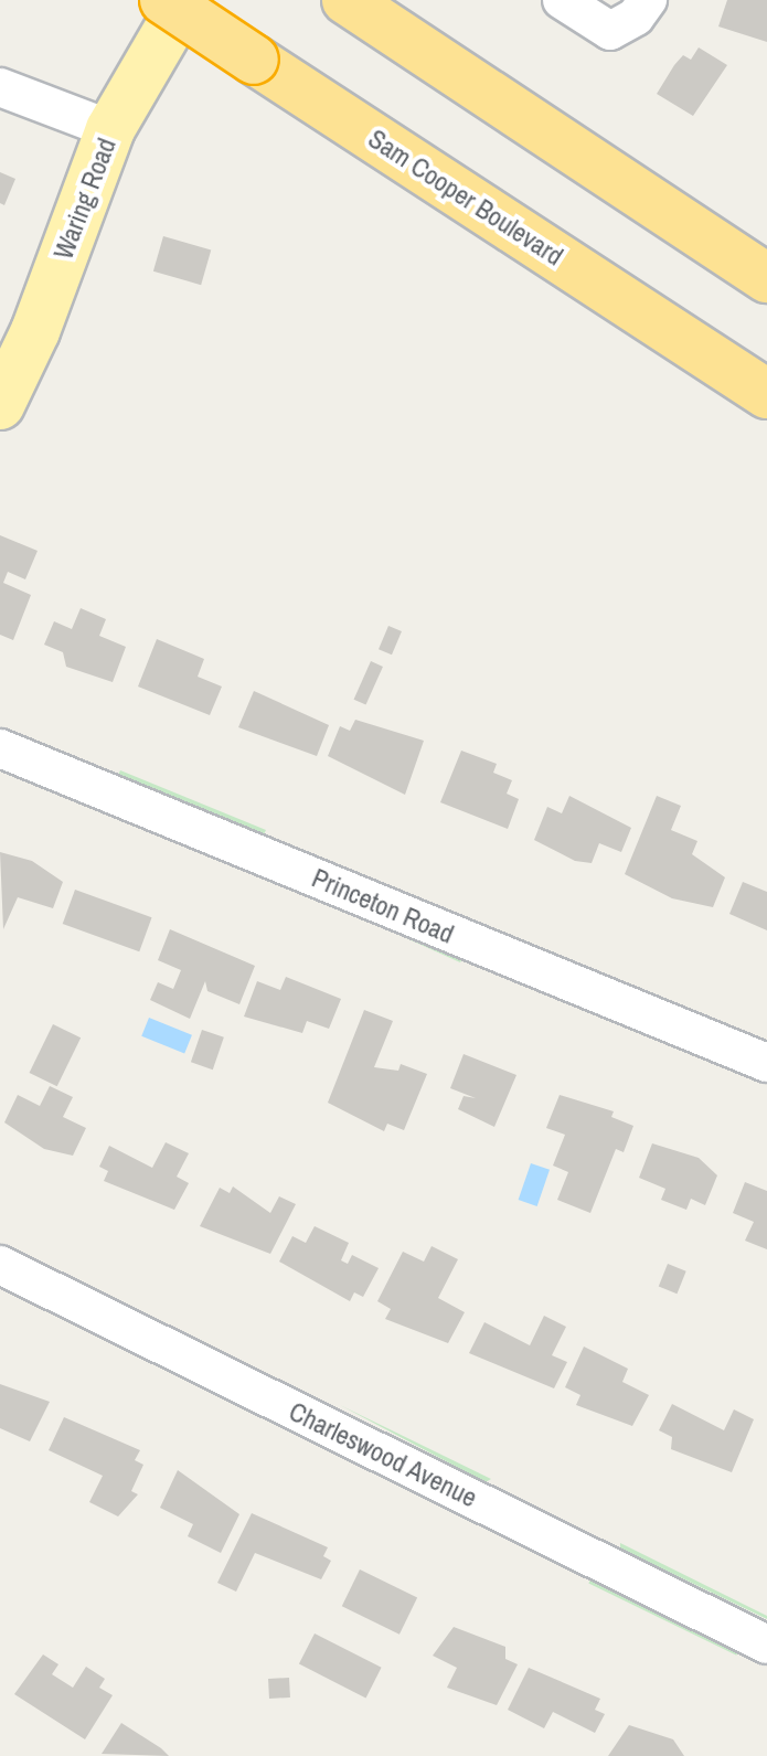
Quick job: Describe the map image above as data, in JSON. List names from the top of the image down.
{
  "streets": {
    "highway": ["Sam Cooper Boulevard"],
    "main road": ["Waring Road"],
    "street": ["Princeton Road", "Charleswood Avenue"]
  }
}
